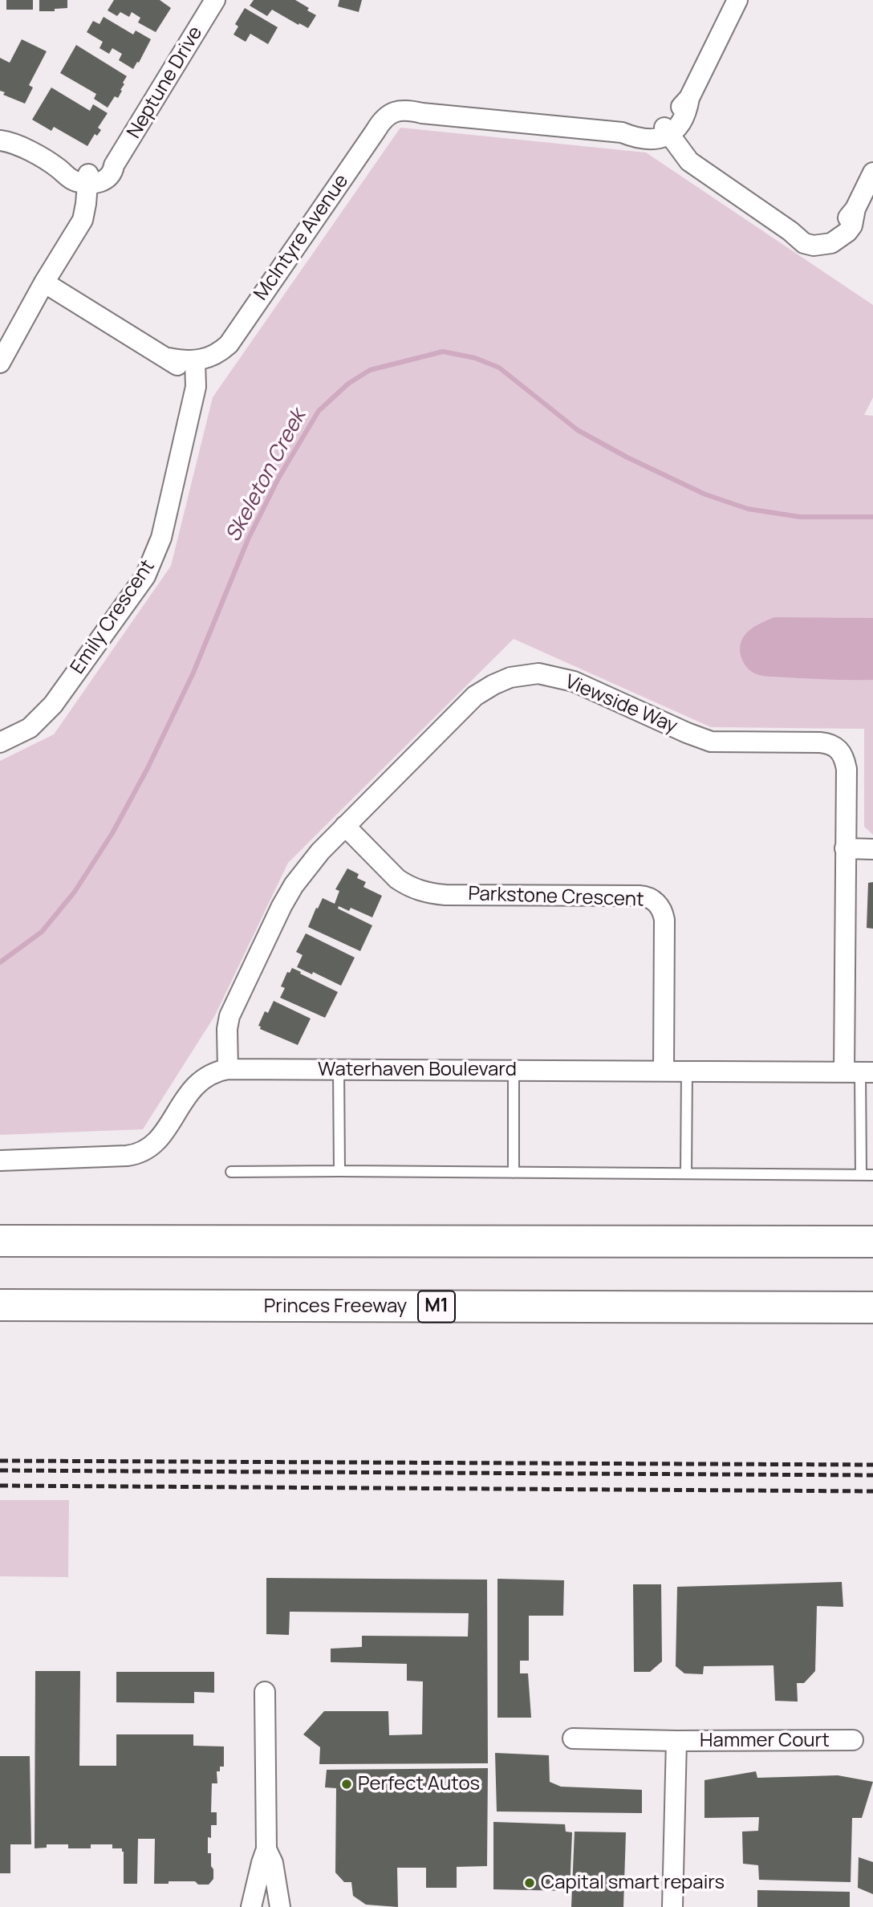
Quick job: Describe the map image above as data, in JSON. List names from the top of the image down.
{
  "streets": {
    "highway": ["Princes Freeway", "M1"],
    "street": [
      "Neptune Drive",
      "McIntyre Avenue",
      "Emily Crescent",
      "Viewside Way",
      "Parkstone Crescent",
      "Waterhaven Boulevard",
      "Hammer Court"
    ]
  },
  "crossings": [
    ["McIntyre Avenue", "Emily Crescent"],
    ["Viewside Way", "Parkstone Crescent"],
    ["Viewside Way", "Waterhaven Boulevard"],
    ["Parkstone Crescent", "Waterhaven Boulevard"]
  ],
  "water": ["Skeleton Creek"],
  "places": ["Perfect Autos", "Capital smart repairs"]
}
